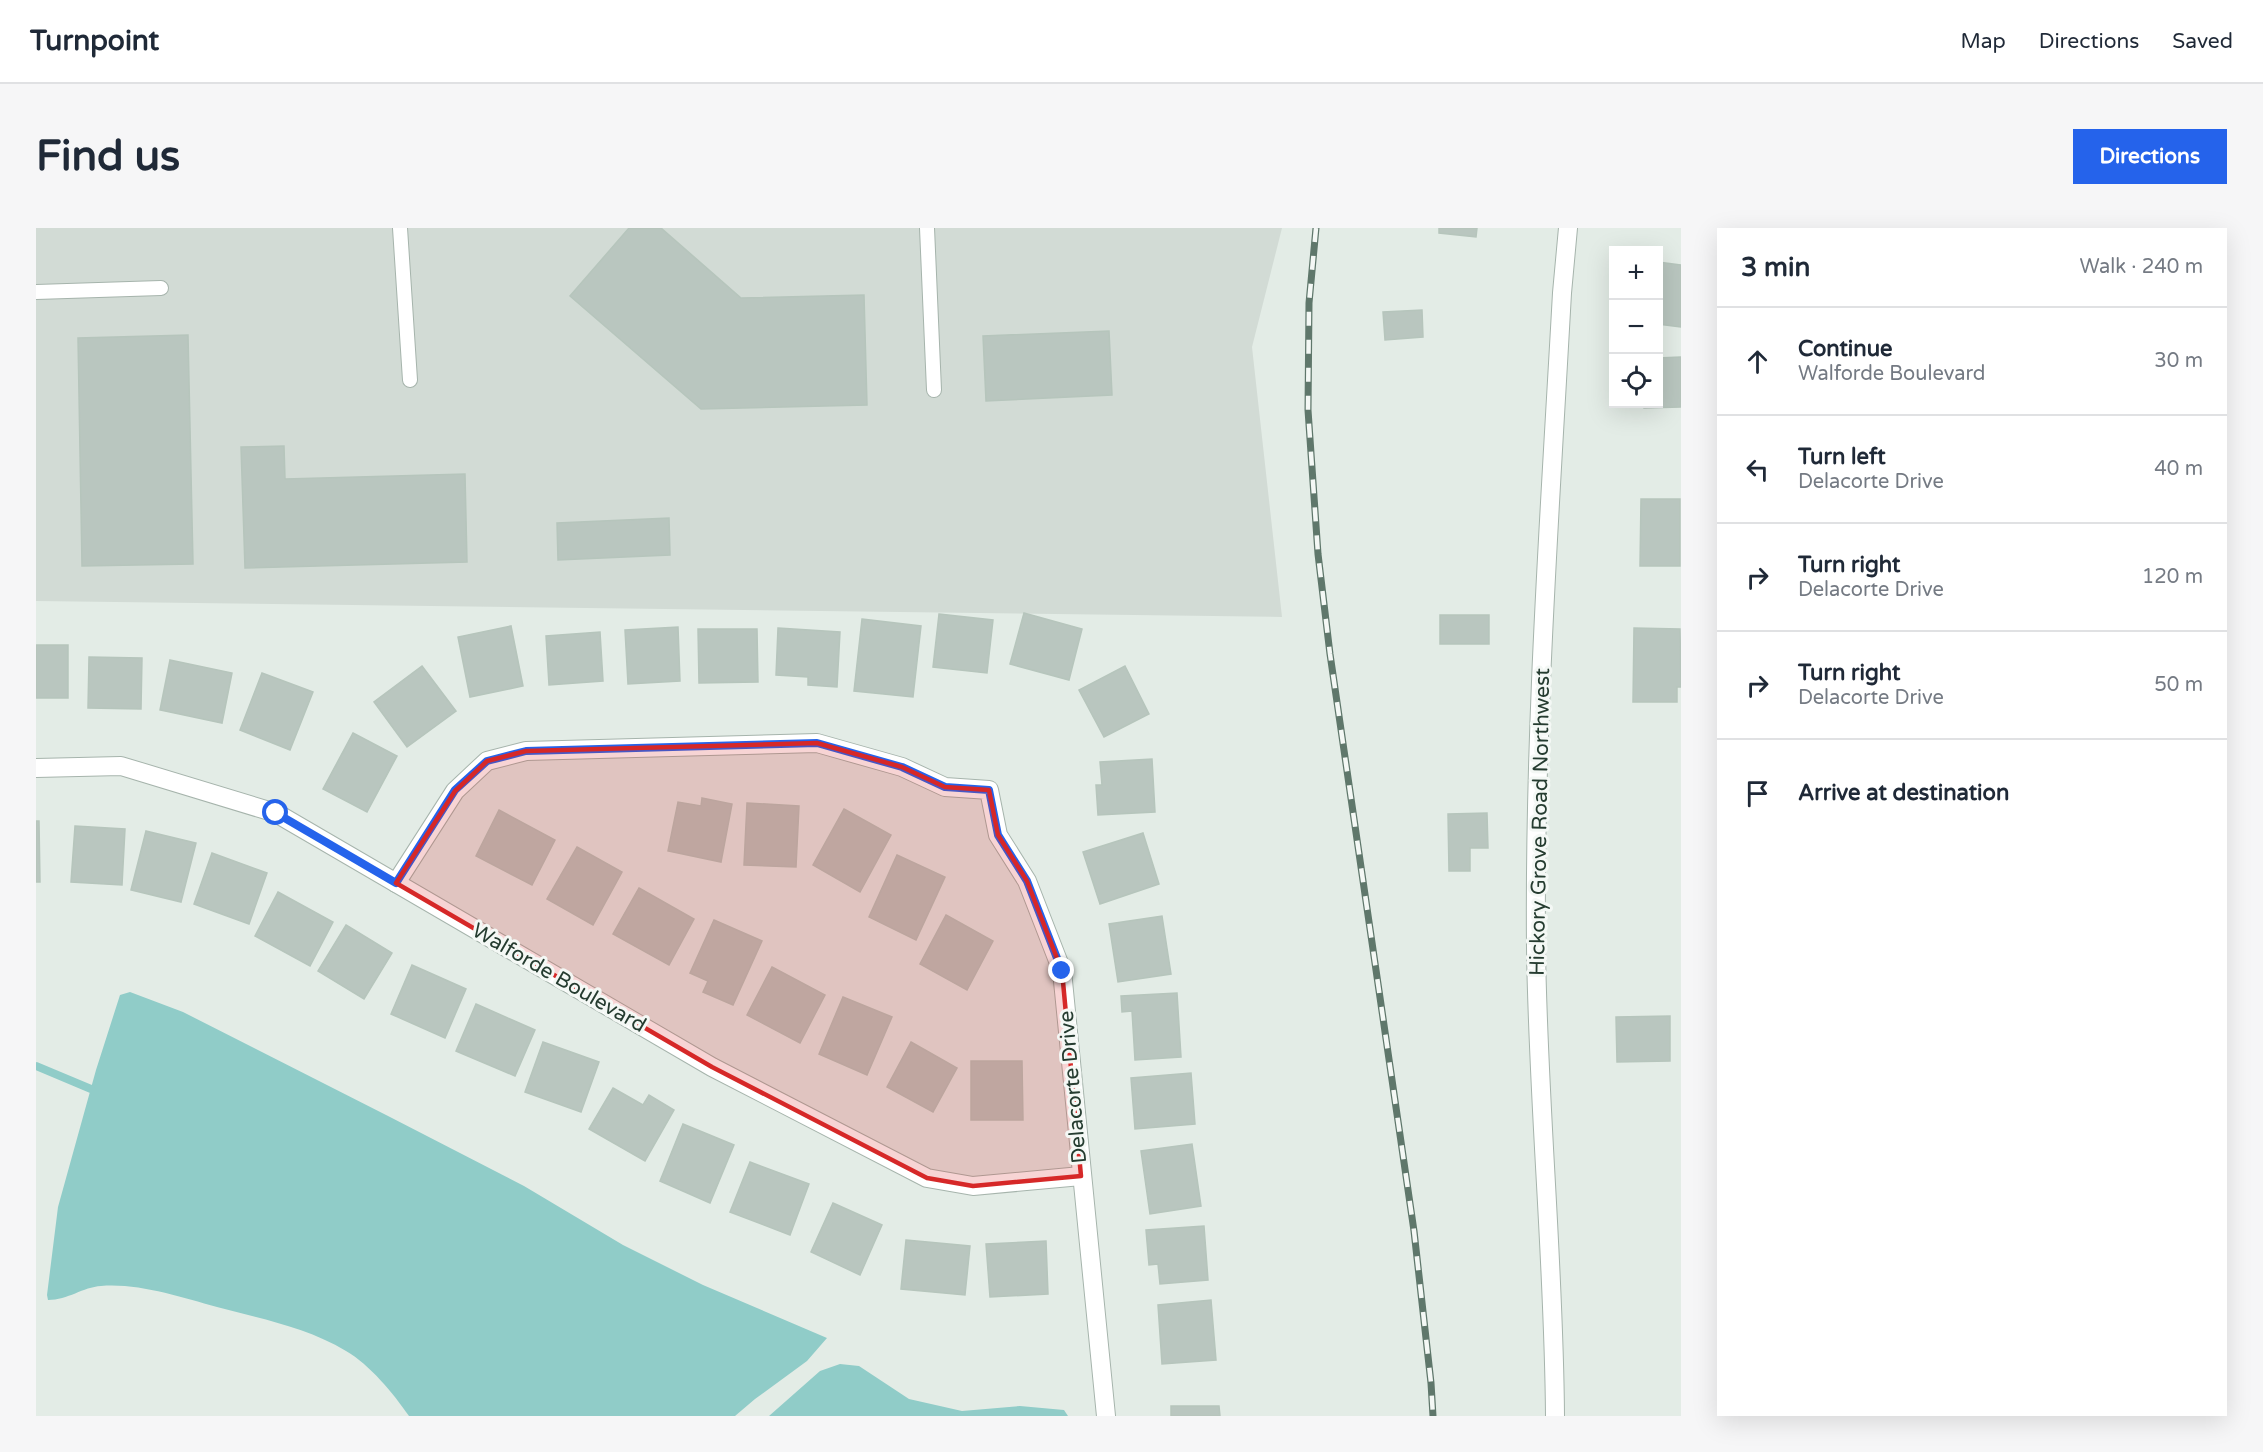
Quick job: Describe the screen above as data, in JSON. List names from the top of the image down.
{
  "streets": {
    "street": ["Hickory Grove Road Northwest", "Walforde Boulevard", "Delacorte Drive"]
  },
  "crossings": [
    ["Walforde Boulevard", "Delacorte Drive"]
  ],
  "page": {
    "header": "Turnpoint",
    "nav": ["Map", "Directions", "Saved"],
    "buttons": "Directions",
    "title": "Find us",
    "heading": ["3 min", "Walk · 240 m"],
    "map_buttons": ["+", "−"],
    "list": [
      ["Continue", "Walforde Boulevard", "30 m"],
      ["Turn left", "Delacorte Drive", "40 m"],
      ["Turn right", "Delacorte Drive", "120 m"],
      ["Turn right", "Delacorte Drive", "50 m"],
      "Arrive at destination"
    ]
  }
}
